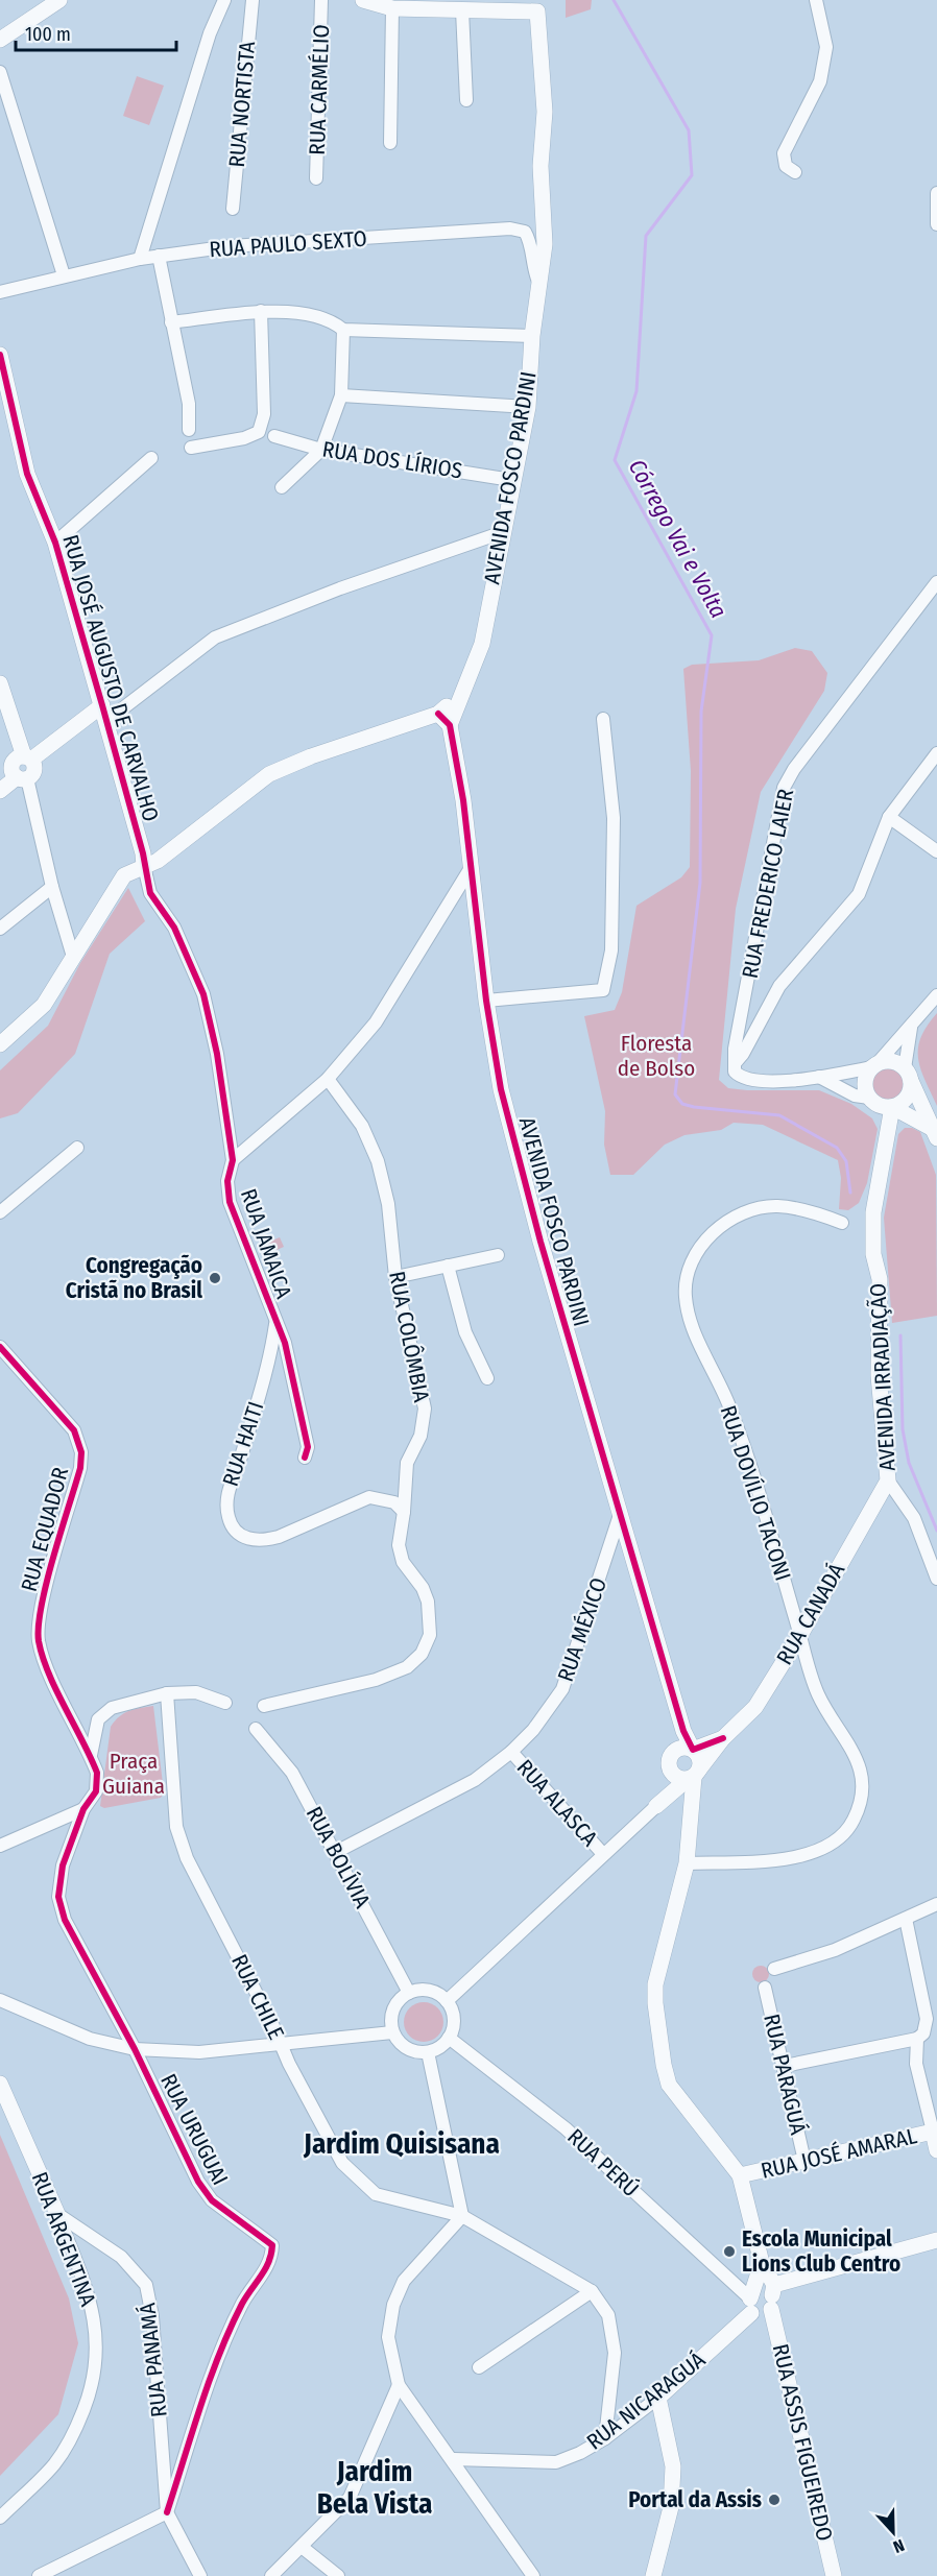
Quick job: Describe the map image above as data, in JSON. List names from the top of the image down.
{
  "streets": {
    "street": [
      "RUA CARMÉLIO",
      "RUA NORTISTA",
      "RUA PAULO SEXTO",
      "RUA DOS LÍRIOS",
      "AVENIDA FOSCO PARDINI",
      "RUA JOSÉ AUGUSTO DE CARVALHO",
      "RUA FREDERICO LAIER",
      "RUA JAMAICA",
      "RUA COLÔMBIA",
      "AVENIDA IRRADIAÇÃO",
      "RUA HAITI",
      "RUA DOVÍLIO TACONI",
      "RUA EQUADOR",
      "RUA CANADÁ",
      "RUA MÉXICO",
      "RUA ALASCA",
      "RUA BOLÍVIA",
      "RUA CHILE",
      "RUA PARAGUÁ",
      "RUA URUGUAI",
      "RUA JOSÉ AMARAL",
      "RUA PERÚ",
      "RUA ARGENTINA",
      "RUA PANAMÁ",
      "RUA NICARAGUÁ",
      "RUA ASSIS FIGUEIREDO"
    ]
  },
  "crossings": [
    ["RUA PAULO SEXTO", "AVENIDA FOSCO PARDINI"],
    ["RUA DOS LÍRIOS", "AVENIDA FOSCO PARDINI"],
    ["AVENIDA FOSCO PARDINI", "RUA MÉXICO"],
    ["RUA JOSÉ AUGUSTO DE CARVALHO", "RUA JAMAICA"],
    ["RUA JAMAICA", "RUA HAITI"],
    ["RUA COLÔMBIA", "RUA HAITI"],
    ["AVENIDA IRRADIAÇÃO", "RUA CANADÁ"],
    ["RUA DOVÍLIO TACONI", "RUA CANADÁ"],
    ["RUA EQUADOR", "RUA URUGUAI"],
    ["RUA MÉXICO", "RUA ALASCA"],
    ["RUA MÉXICO", "RUA BOLÍVIA"],
    ["RUA BOLÍVIA", "RUA PERÚ"],
    ["RUA PARAGUÁ", "RUA JOSÉ AMARAL"],
    ["RUA URUGUAI", "RUA PANAMÁ"],
    ["RUA PERÚ", "RUA NICARAGUÁ"],
    ["RUA ARGENTINA", "RUA PANAMÁ"]
  ],
  "districts": ["Jardim Quisisana", "Jardim Bela Vista"],
  "water": ["Córrego Vai e Volta"],
  "parks": ["Floresta de Bolso", "Praça Guiana"],
  "places": ["Congregação Cristã no Brasil", "Escola Municipal Lions Club Centro", "Portal da Assis"],
  "scale_bar": "100 m",
  "north": "bottom"
}
